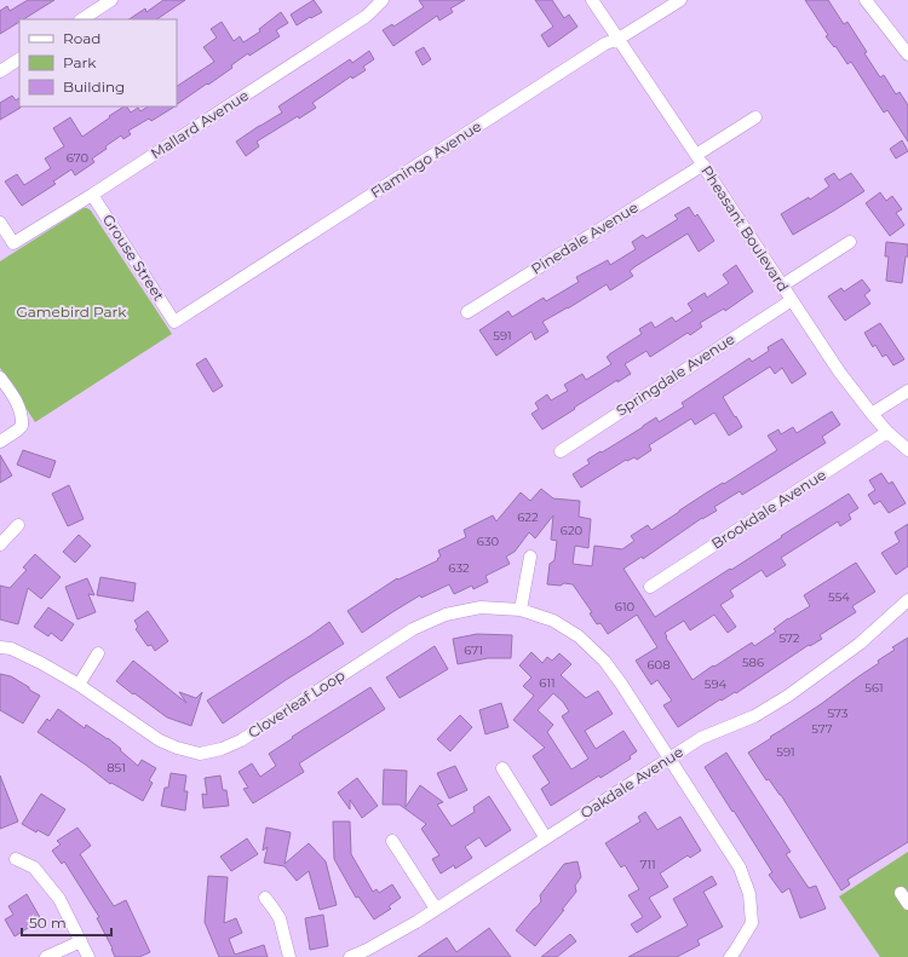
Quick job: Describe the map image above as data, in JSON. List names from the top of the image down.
{
  "streets": {
    "street": [
      "Mallard Avenue",
      "Flamingo Avenue",
      "Pheasant Boulevard",
      "Pinedale Avenue",
      "Grouse Street",
      "Springdale Avenue",
      "Brookdale Avenue",
      "Cloverleaf Loop",
      "Oakdale Avenue"
    ]
  },
  "crossings": [
    ["Mallard Avenue", "Grouse Street"],
    ["Flamingo Avenue", "Pheasant Boulevard"],
    ["Flamingo Avenue", "Grouse Street"],
    ["Pheasant Boulevard", "Pinedale Avenue"],
    ["Pheasant Boulevard", "Springdale Avenue"],
    ["Pheasant Boulevard", "Brookdale Avenue"],
    ["Cloverleaf Loop", "Oakdale Avenue"]
  ],
  "parks": ["Gamebird Park"],
  "house_numbers": [
    "670",
    "591",
    "622",
    "620",
    "630",
    "632",
    "554",
    "610",
    "572",
    "671",
    "586",
    "608",
    "611",
    "594",
    "561",
    "573",
    "577",
    "591",
    "851",
    "711"
  ],
  "legend": ["Road", "Park", "Building"],
  "scale_bar": "50 m"
}
